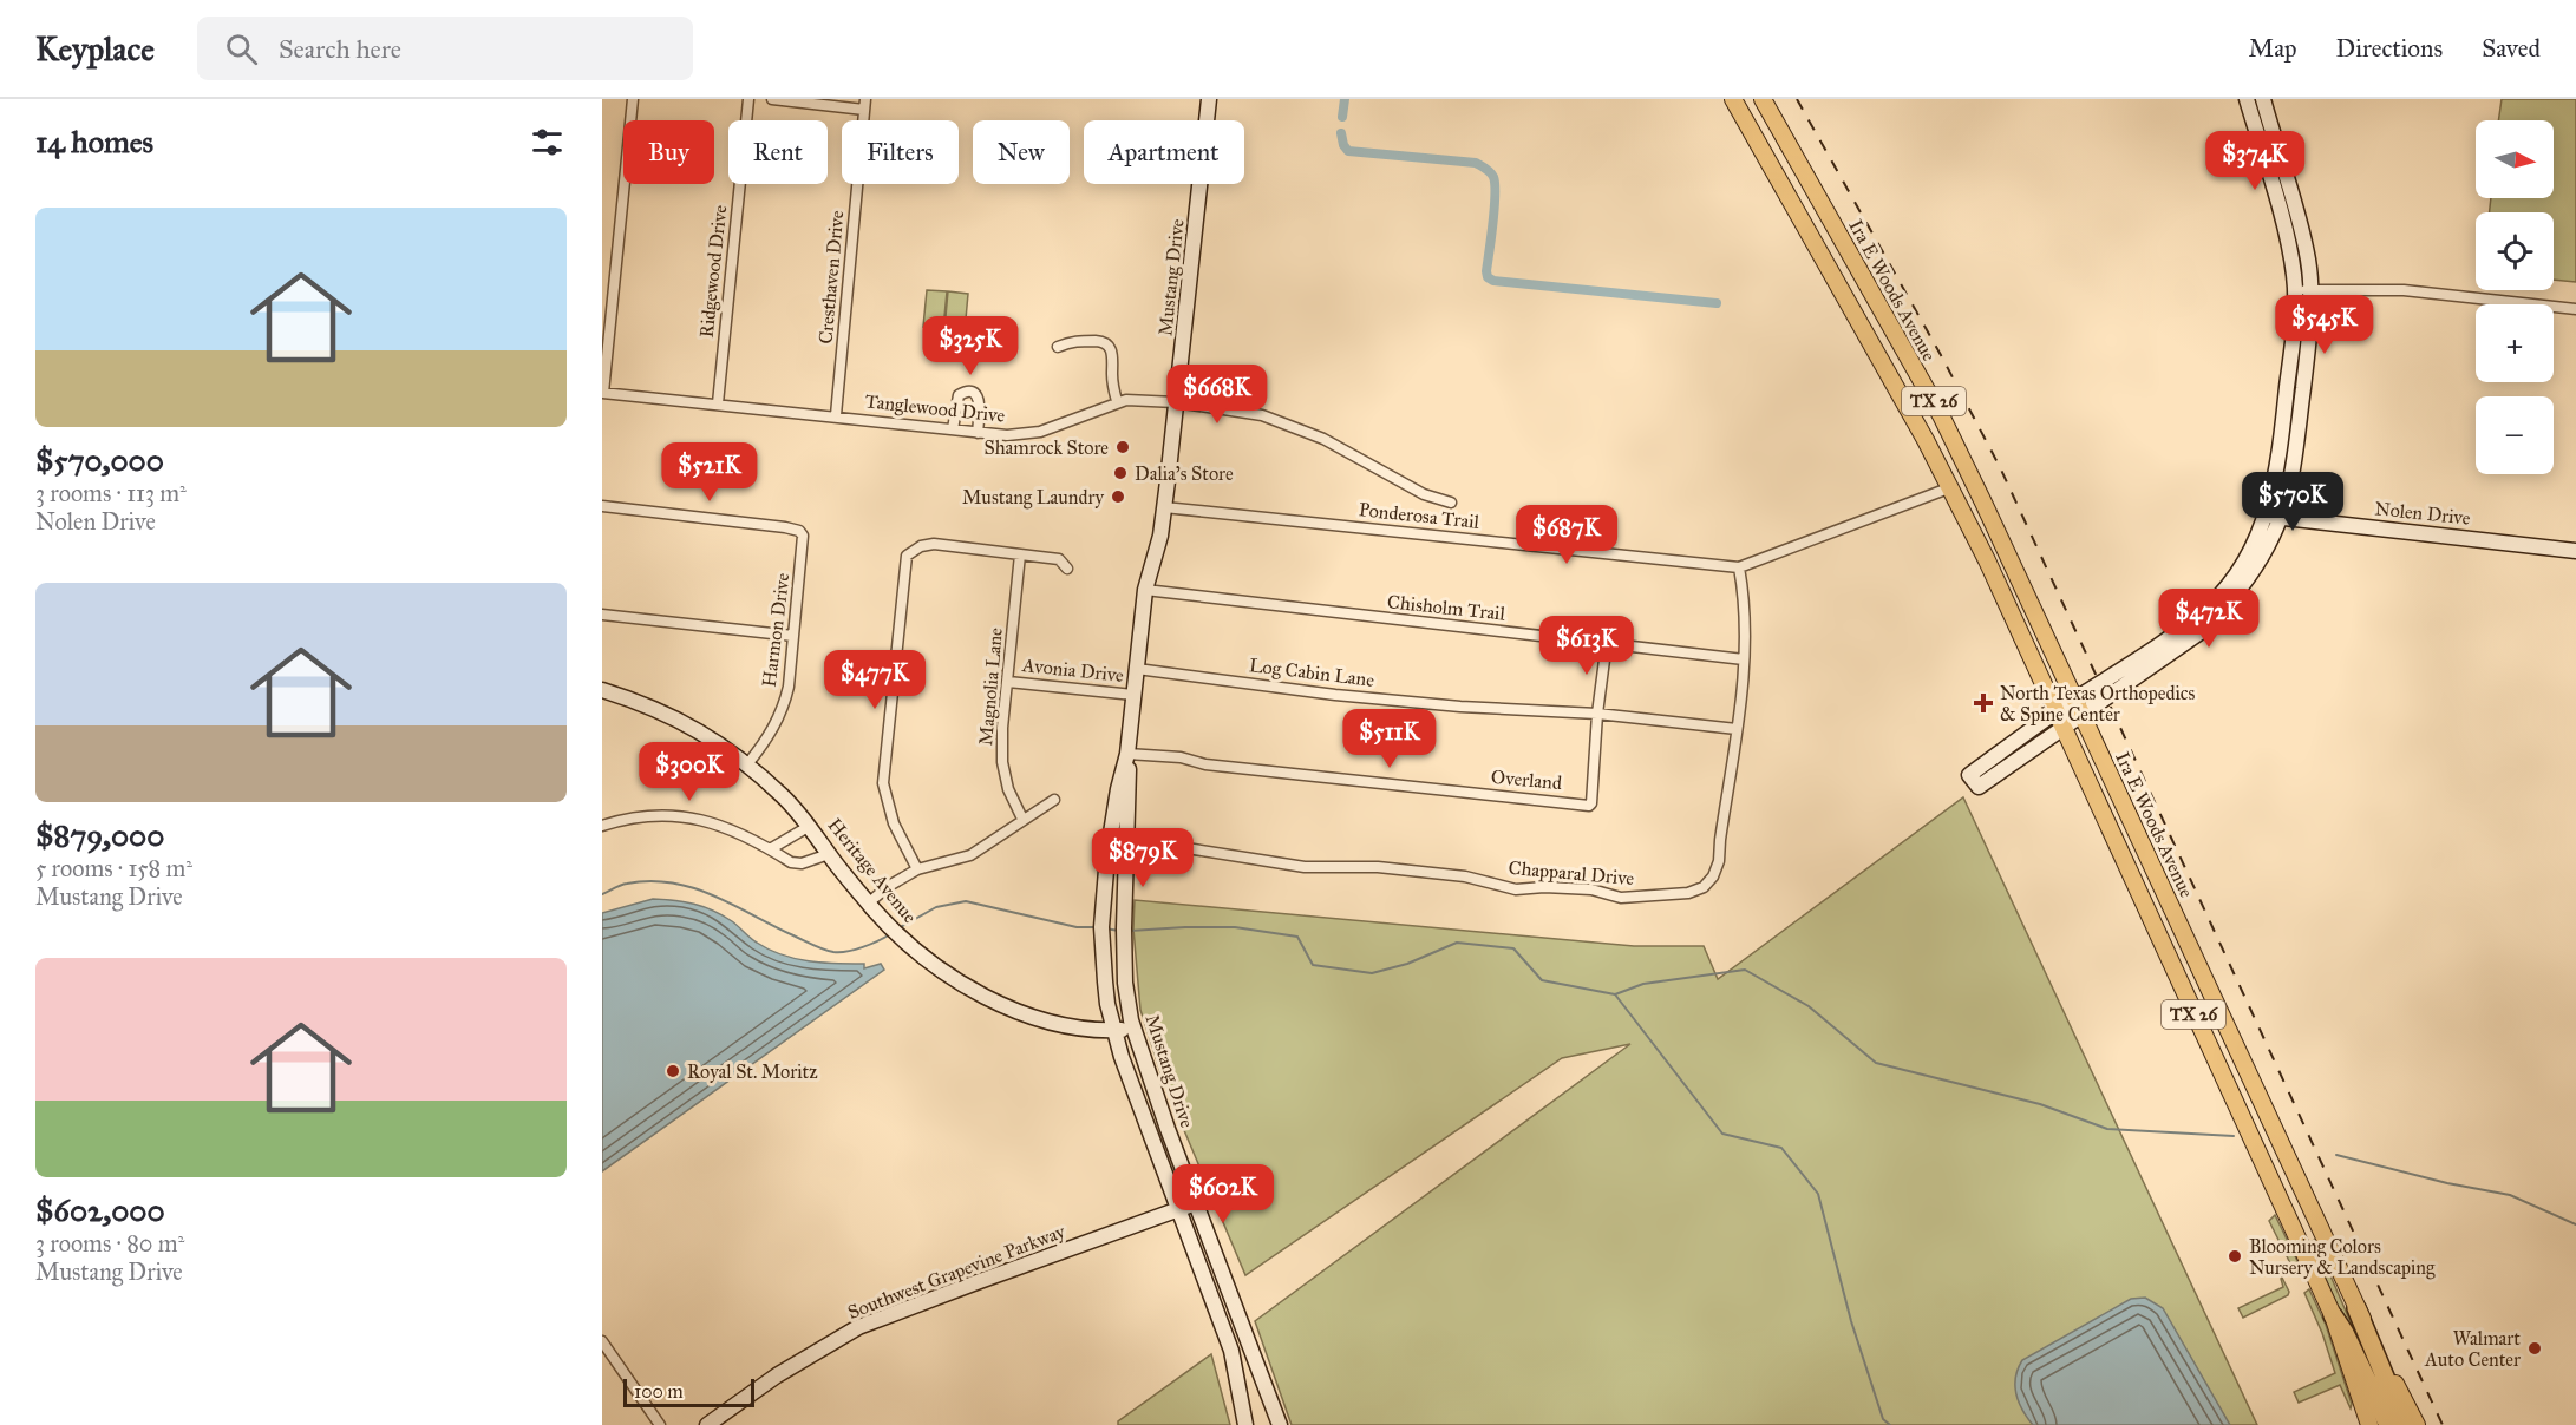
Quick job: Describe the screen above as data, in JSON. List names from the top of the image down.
{
  "streets": {
    "highway": ["TX 26"],
    "main road": [
      "Mustang Drive",
      "Ira E Woods Avenue",
      "Nolen Drive",
      "Heritage Avenue",
      "Southwest Grapevine Parkway"
    ],
    "street": [
      "Ridgewood Drive",
      "Cresthaven Drive",
      "Tanglewood Drive",
      "Ponderosa Trail",
      "Chisholm Trail",
      "Harmon Drive",
      "Avonia Drive",
      "Log Cabin Lane",
      "Magnolia Lane",
      "Overland",
      "Chapparal Drive"
    ]
  },
  "crossings": [
    ["Ridgewood Drive", "Tanglewood Drive"],
    ["Cresthaven Drive", "Tanglewood Drive"],
    ["Mustang Drive", "Tanglewood Drive"],
    ["Mustang Drive", "Ponderosa Trail"],
    ["Mustang Drive", "Chisholm Trail"],
    ["Mustang Drive", "Avonia Drive"],
    ["Mustang Drive", "Log Cabin Lane"],
    ["Mustang Drive", "Overland"],
    ["Mustang Drive", "Heritage Avenue"],
    ["Mustang Drive", "Chapparal Drive"],
    ["Mustang Drive", "Southwest Grapevine Parkway"],
    ["TX 26", "Ponderosa Trail"],
    ["Ponderosa Trail", "Chapparal Drive"],
    ["Chisholm Trail", "Overland"],
    ["Chisholm Trail", "Chapparal Drive"],
    ["Harmon Drive", "Heritage Avenue"],
    ["Avonia Drive", "Magnolia Lane"],
    ["Log Cabin Lane", "Overland"],
    ["Log Cabin Lane", "Chapparal Drive"]
  ],
  "places": {
    "other": [
      "Shamrock Store",
      "Dalia's Store",
      "Mustang Laundry",
      "Royal St. Moritz",
      "Blooming Colors Nursery & Landscaping",
      "Walmart Auto Center"
    ],
    "health": ["North Texas Orthopedics & Spine Center"]
  },
  "scale_bar": "100 m",
  "north": "right",
  "page": {
    "header": "Keyplace",
    "search": "Search here",
    "nav": ["Map", "Directions", "Saved"],
    "heading": "14 homes",
    "map_buttons": ["+", "−"],
    "chip": [
      "Buy",
      "Rent",
      "Filters",
      "New",
      "Apartment"
    ],
    "price": [
      "$374K",
      "$545K",
      "$325K",
      "$668K",
      "$521K",
      "$570K",
      "$687K",
      "$472K",
      "$613K",
      "$477K",
      "$511K",
      "$300K",
      "$879K",
      "$602K"
    ],
    "list": [
      {
        "name": "$570,000",
        "note": "3 rooms · 113 m² · Nolen Drive"
      },
      {
        "name": "$879,000",
        "note": "5 rooms · 158 m² · Mustang Drive"
      },
      {
        "name": "$602,000",
        "note": "3 rooms · 80 m² · Mustang Drive"
      }
    ],
    "scale": "100 m"
  }
}
